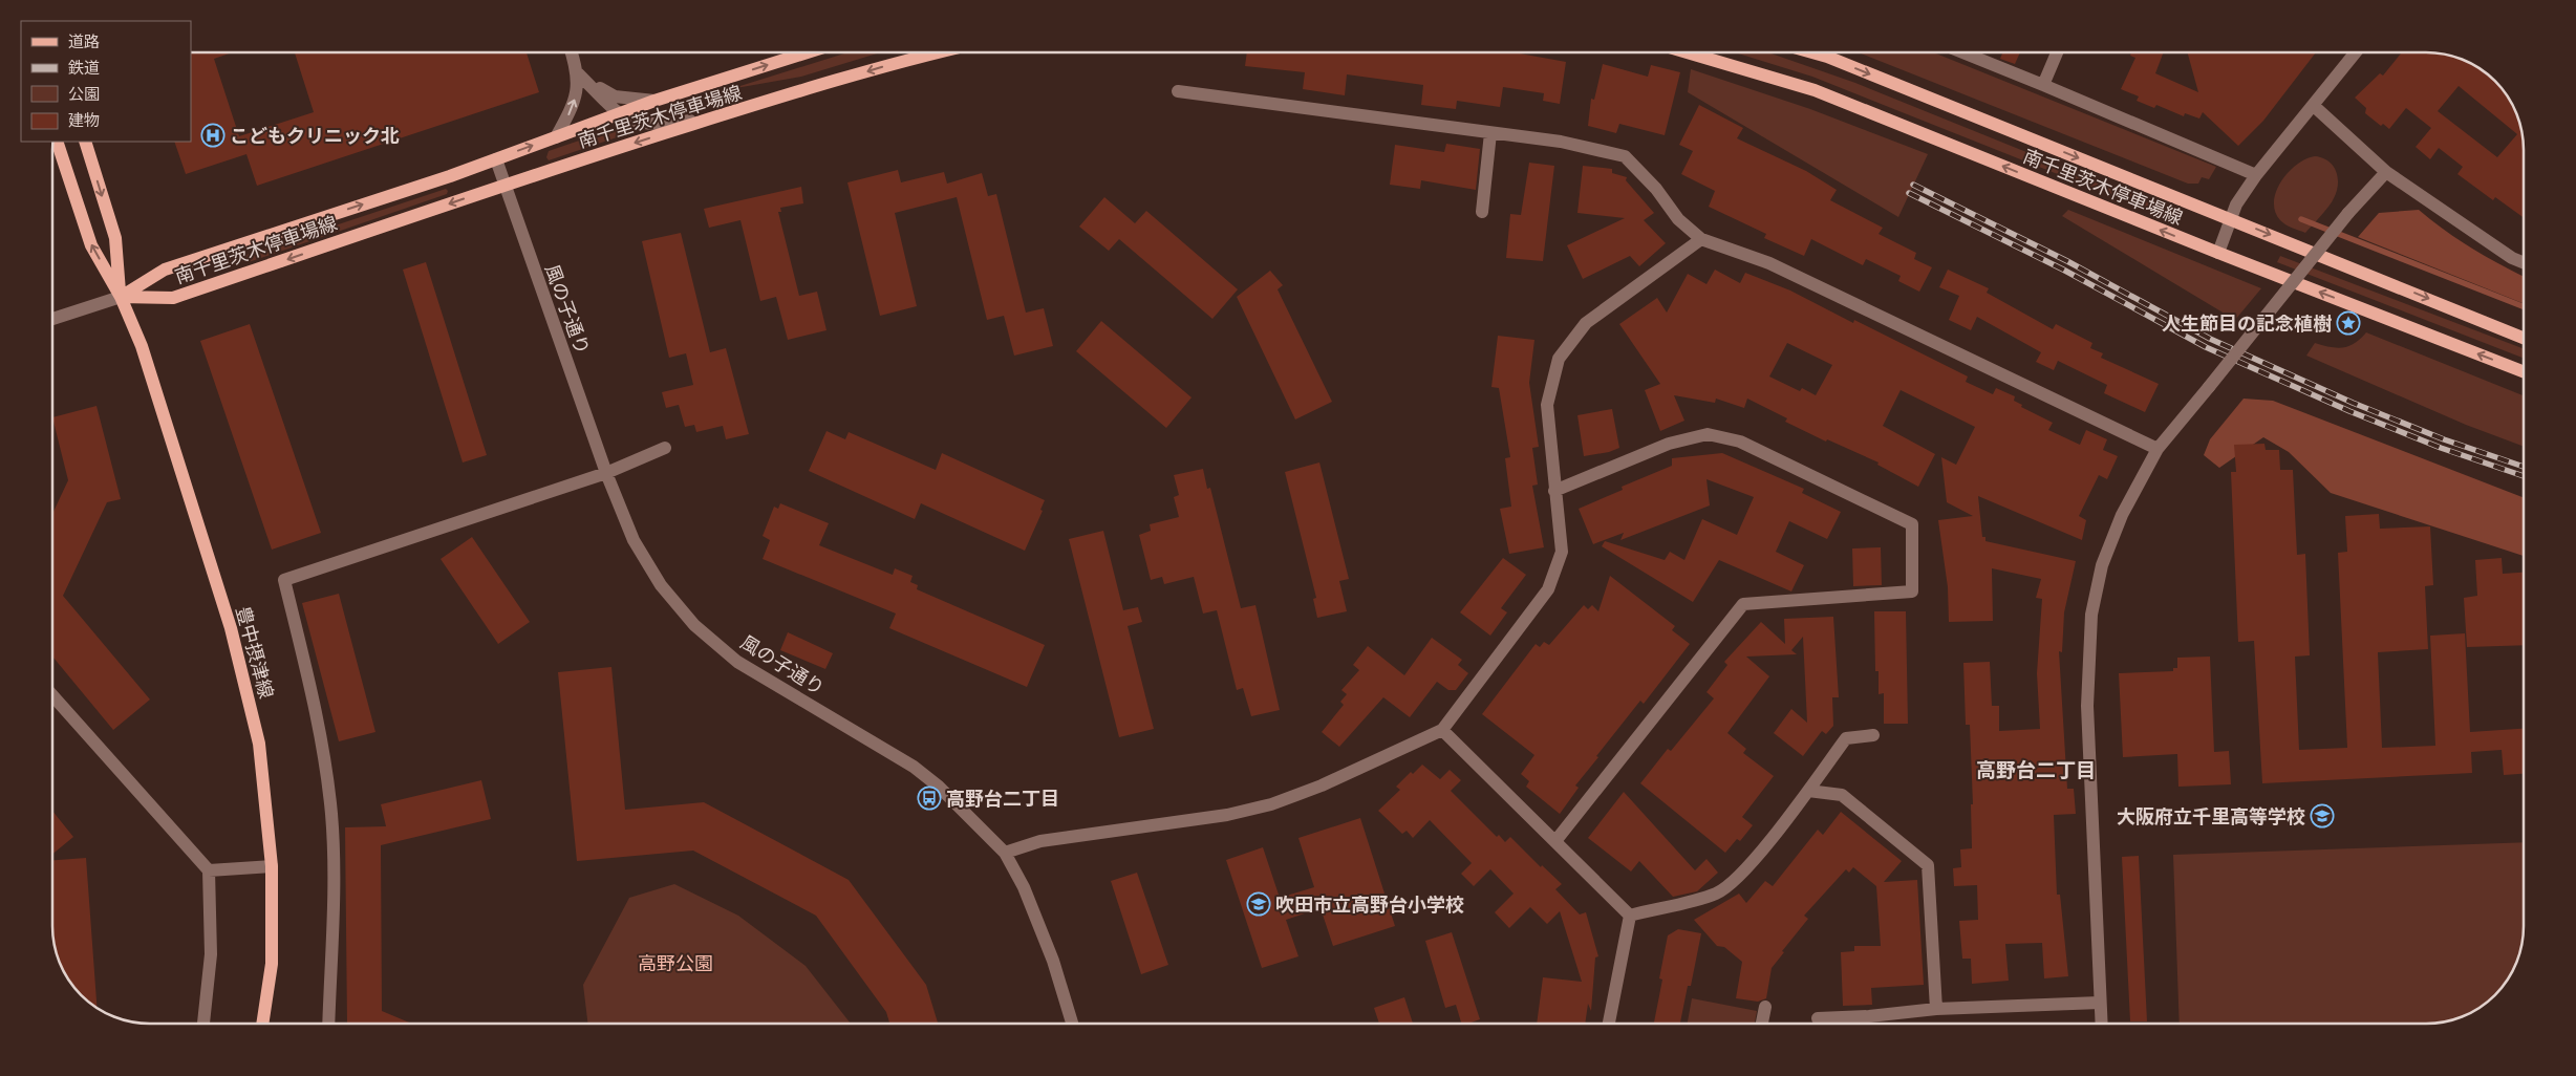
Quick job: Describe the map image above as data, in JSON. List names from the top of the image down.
{
  "streets": {
    "main road": ["南千里茨木停車場線", "豊中摂津線"],
    "street": ["風の子通り"]
  },
  "crossings": [
    ["南千里茨木停車場線", "風の子通り"],
    ["南千里茨木停車場線", "豊中摂津線"]
  ],
  "districts": ["高野台二丁目"],
  "parks": ["高野公園"],
  "places": {
    "hospital": ["こどもクリニック北"],
    "place": ["人生節目の記念植樹"],
    "bus stop": ["高野台二丁目"],
    "school or university": ["大阪府立千里高等学校", "吹田市立高野台小学校"]
  },
  "legend": [
    "道路",
    "鉄道",
    "公園",
    "建物"
  ]
}
